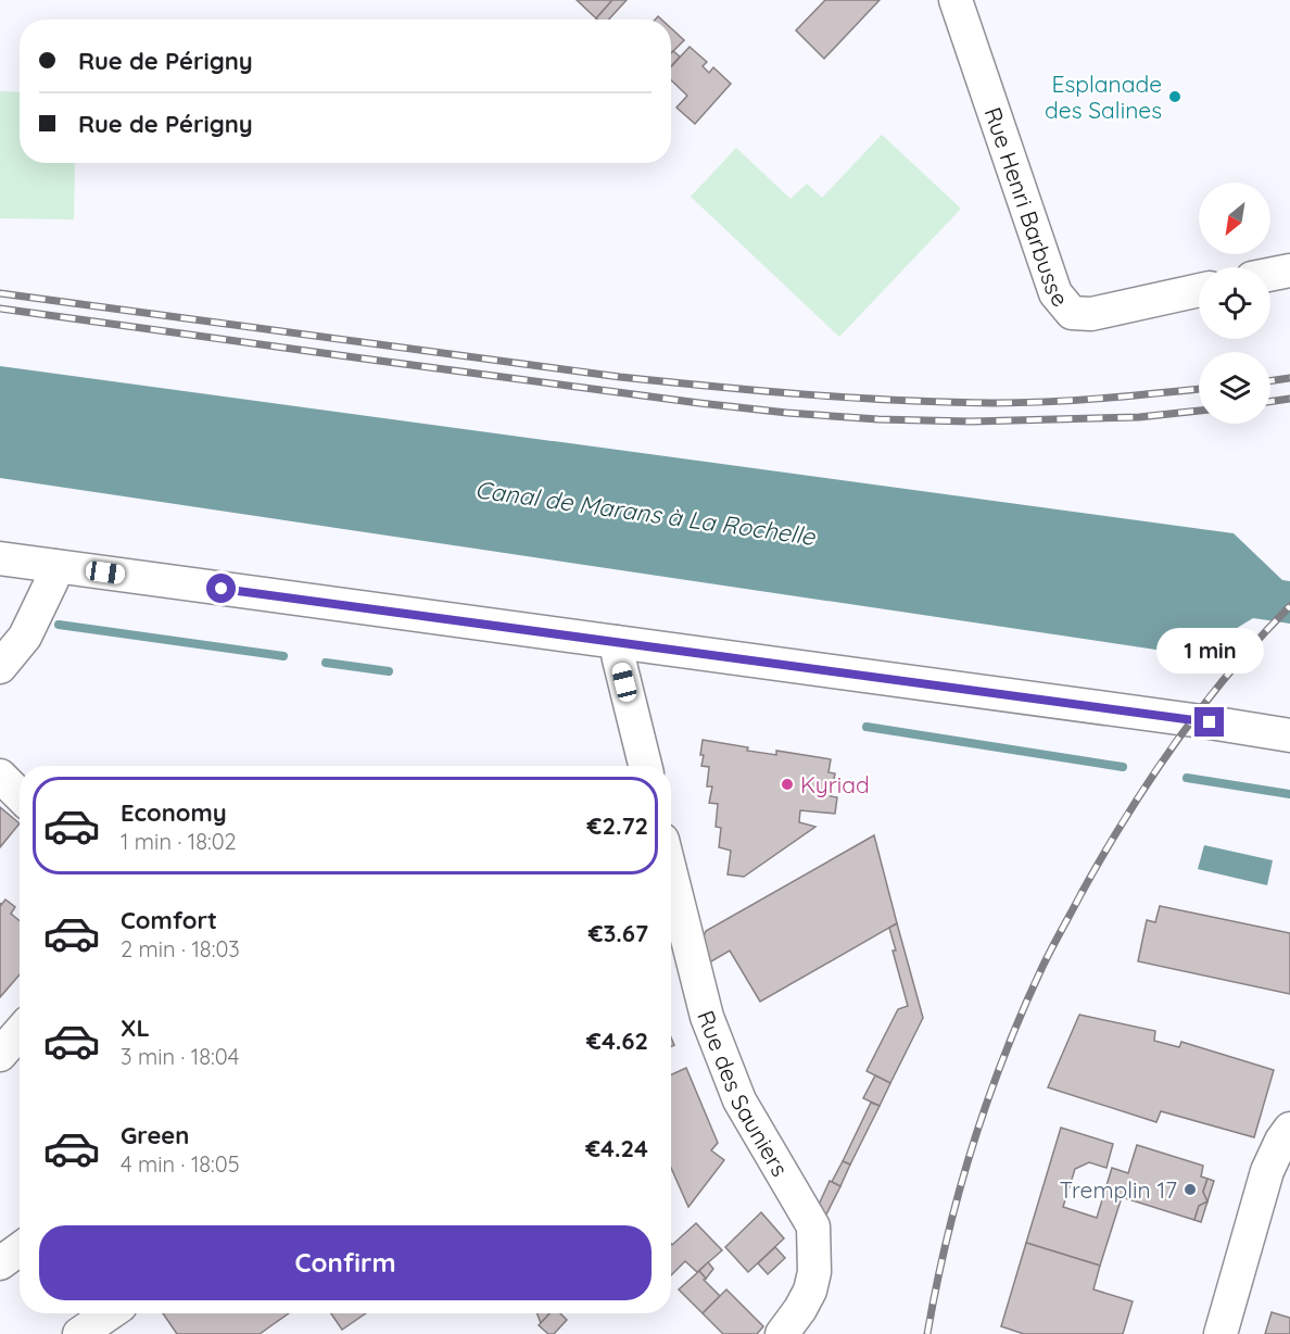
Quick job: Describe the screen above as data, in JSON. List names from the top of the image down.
{
  "streets": {
    "street": ["Rue Henri Barbusse", "Rue des Sauniers"]
  },
  "water": ["Canal de Marans à La Rochelle"],
  "places": ["Esplanade des Salines", "Kyriad", "Tremplin 17"],
  "north": "bottom left",
  "page": {
    "banner": ["Rue de Périgny", "Rue de Périgny"],
    "bubble": "1 min",
    "list": [
      {
        "name": "Economy",
        "note": "1 min · 18:02",
        "value": "€2.72"
      },
      {
        "name": "Comfort",
        "note": "2 min · 18:03",
        "value": "€3.67"
      },
      {
        "name": "XL",
        "note": "3 min · 18:04",
        "value": "€4.62"
      },
      {
        "name": "Green",
        "note": "4 min · 18:05",
        "value": "€4.24"
      }
    ],
    "buttons": "Confirm"
  }
}
